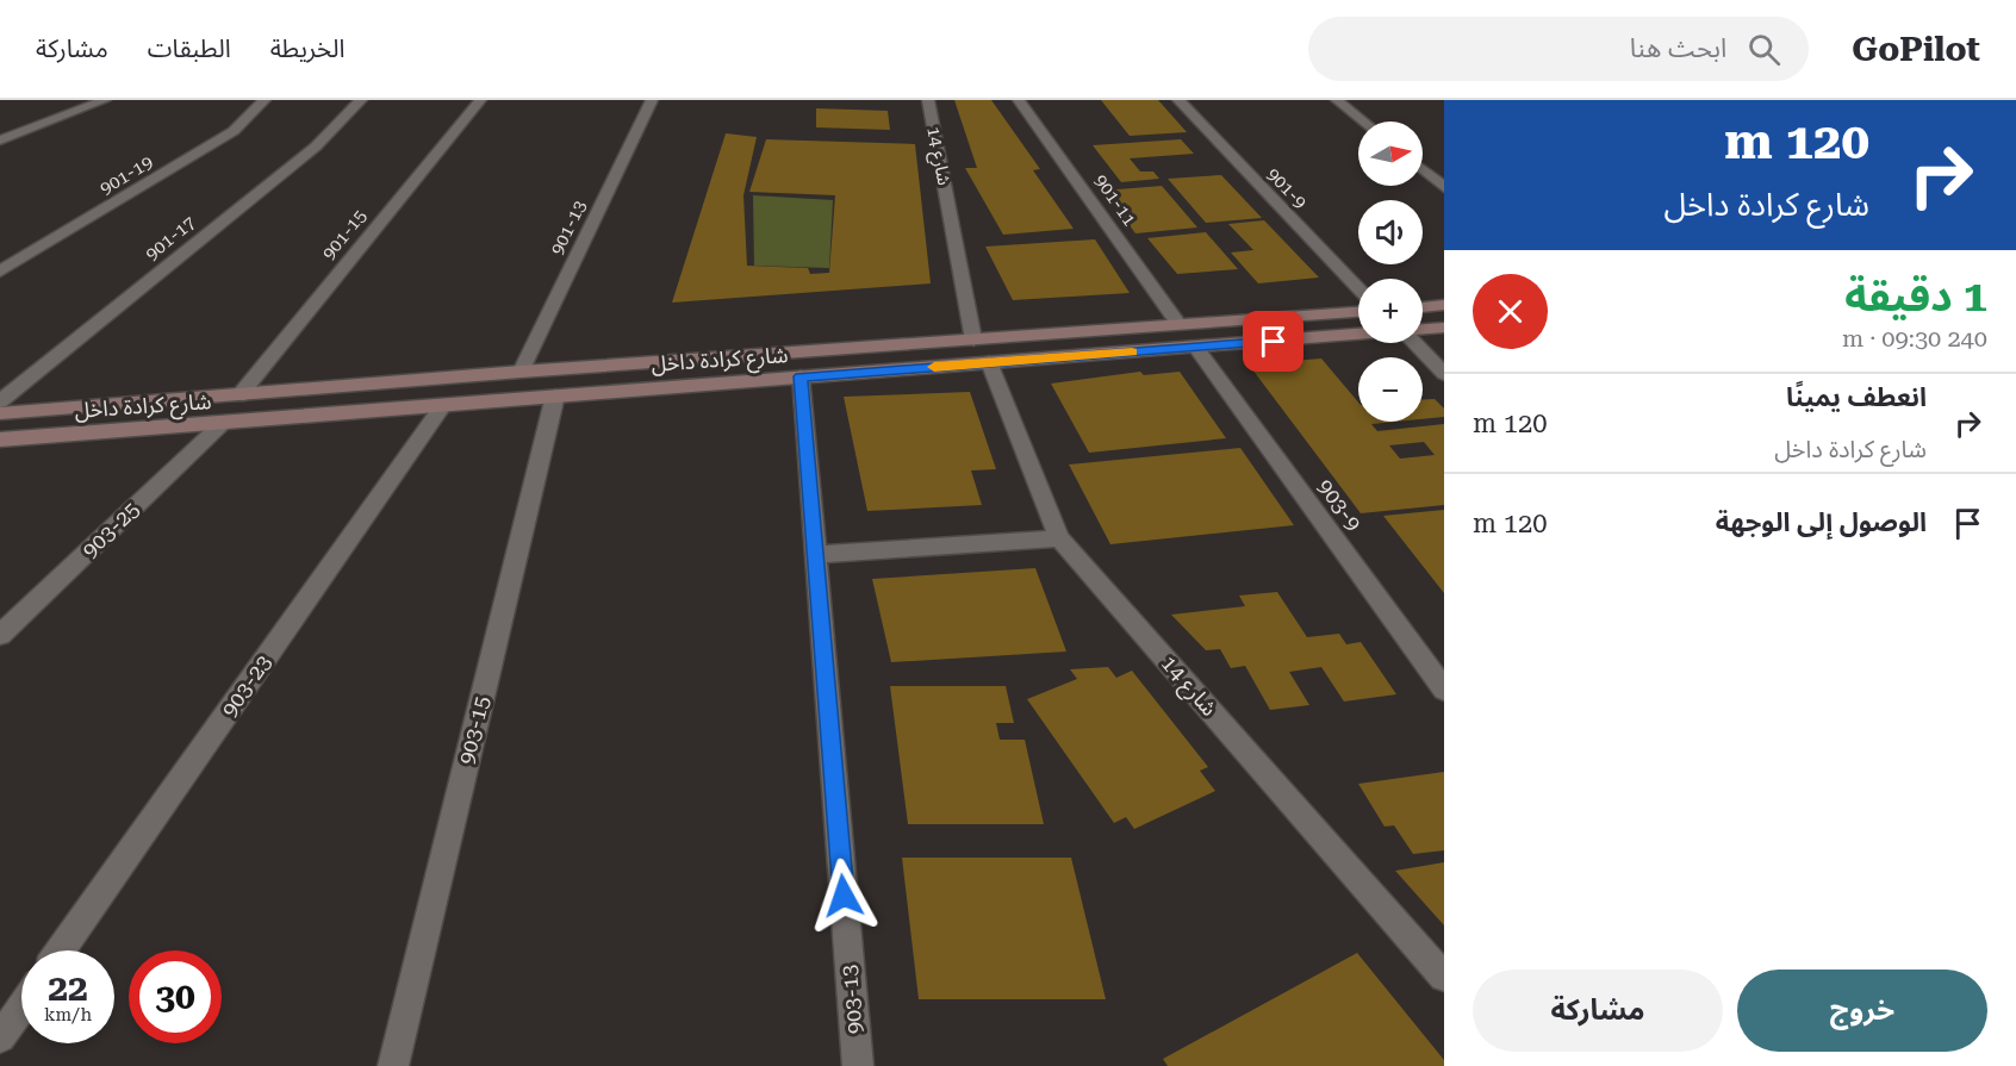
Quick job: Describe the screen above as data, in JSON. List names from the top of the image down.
{
  "streets": {
    "main road": ["شارع كرادة داخل"],
    "street": [
      "شارع 14",
      "901-19",
      "901-9",
      "901-11",
      "901-13",
      "901-15",
      "901-17",
      "903-9",
      "903-25",
      "903-23",
      "903-15",
      "903-13"
    ]
  },
  "crossings": [
    ["شارع 14", "شارع كرادة داخل"],
    ["901-11", "شارع كرادة داخل"],
    ["901-13", "شارع كرادة داخل"],
    ["901-15", "شارع كرادة داخل"],
    ["شارع كرادة داخل", "903-9"],
    ["شارع كرادة داخل", "903-25"],
    ["شارع كرادة داخل", "903-23"],
    ["شارع كرادة داخل", "903-15"],
    ["شارع كرادة داخل", "903-13"]
  ],
  "north": "right",
  "page": {
    "header": "GoPilot",
    "search": "ابحث هنا",
    "nav": ["الخريطة", "الطبقات", "مشاركة"],
    "turn": ["120 m", "شارع كرادة داخل"],
    "map_buttons": ["+", "−"],
    "heading": ["1 دقيقة", "240 m · 09:30"],
    "list": [
      {
        "name": "انعطف يمينًا",
        "note": "شارع كرادة داخل",
        "value": "120 m"
      },
      {
        "name": "الوصول إلى الوجهة",
        "value": "120 m"
      }
    ],
    "speed": "22 km/h",
    "limit": "30",
    "buttons": ["خروج", "مشاركة"]
  }
}
